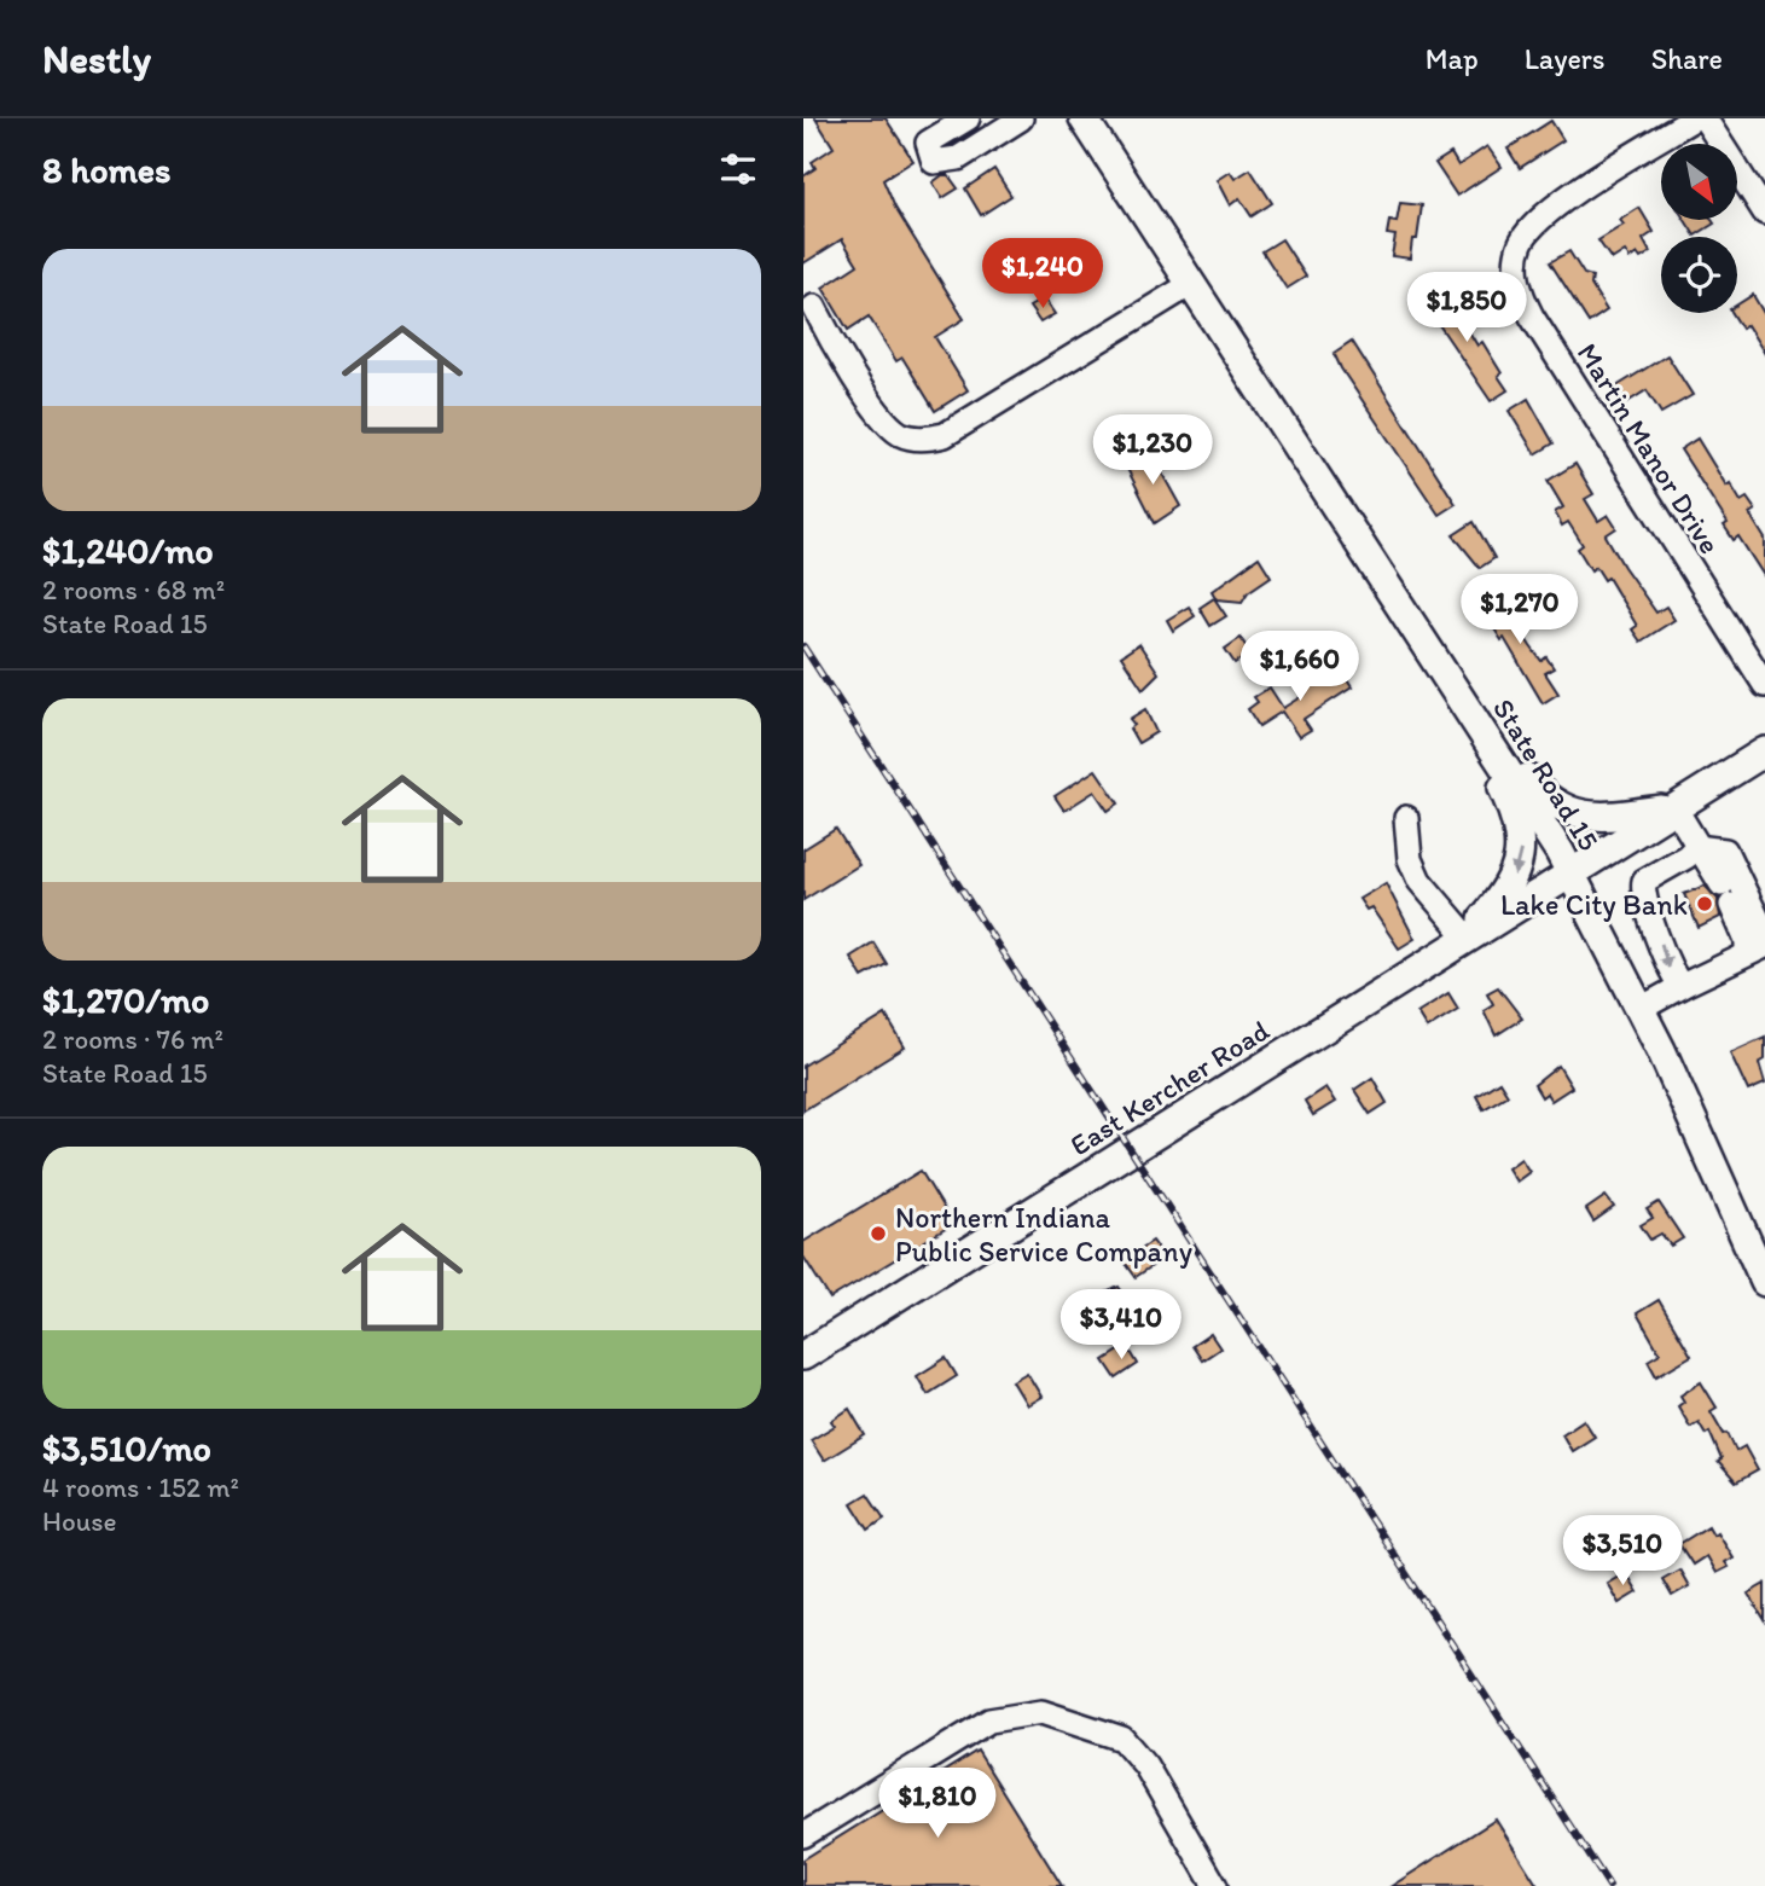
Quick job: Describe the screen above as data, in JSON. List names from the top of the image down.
{
  "streets": {
    "main road": ["State Road 15", "East Kercher Road"],
    "street": ["Martin Manor Drive"]
  },
  "crossings": [
    ["State Road 15", "East Kercher Road"]
  ],
  "places": ["Lake City Bank", "Northern Indiana Public Service Company"],
  "north": "bottom right",
  "page": {
    "header": "Nestly",
    "nav": ["Map", "Layers", "Share"],
    "heading": "8 homes",
    "list": [
      {
        "name": "$1,240/mo",
        "note": "2 rooms · 68 m² · State Road 15"
      },
      {
        "name": "$1,270/mo",
        "note": "2 rooms · 76 m² · State Road 15"
      },
      {
        "name": "$3,510/mo",
        "note": "4 rooms · 152 m² · House"
      }
    ],
    "price": [
      "$1,240",
      "$1,850",
      "$1,230",
      "$1,270",
      "$1,660",
      "$3,410",
      "$3,510",
      "$1,810"
    ]
  }
}
